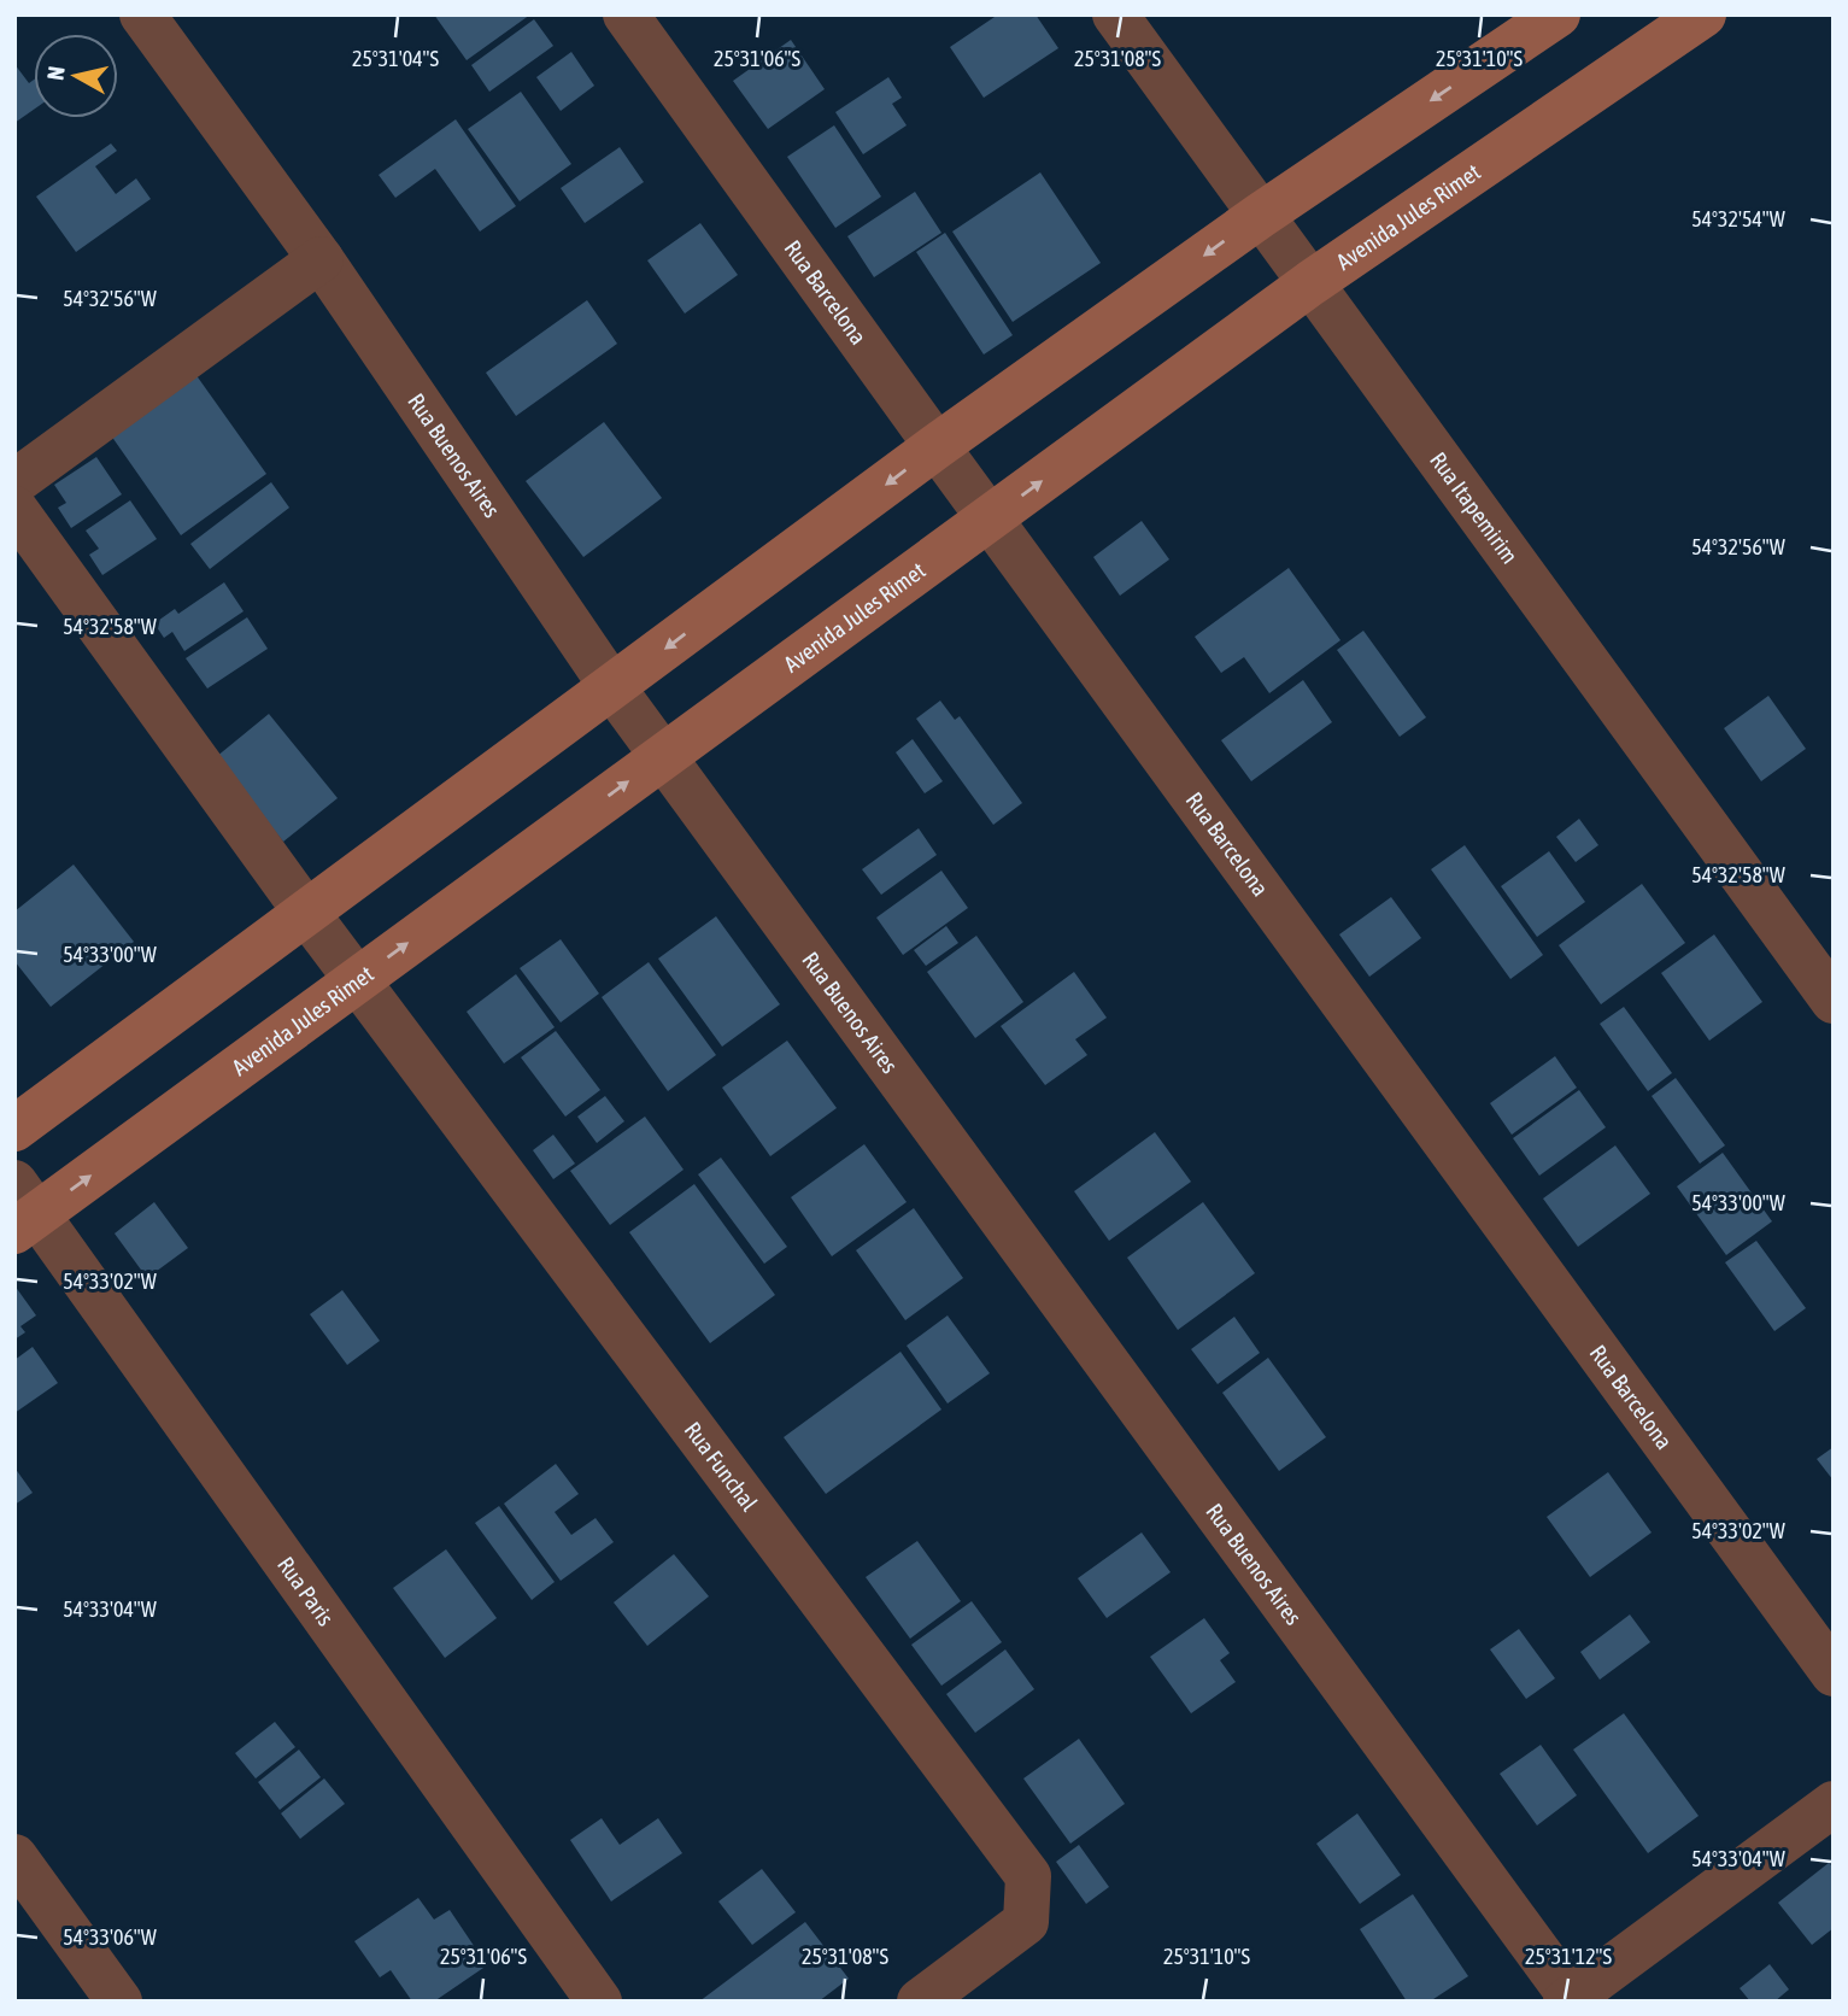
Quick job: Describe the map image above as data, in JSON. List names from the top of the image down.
{
  "streets": {
    "main road": ["Avenida Jules Rimet"],
    "street": [
      "Rua Barcelona",
      "Rua Buenos Aires",
      "Rua Itapemirim",
      "Rua Funchal",
      "Rua Paris"
    ]
  },
  "crossings": [
    ["Avenida Jules Rimet", "Rua Barcelona"],
    ["Avenida Jules Rimet", "Rua Buenos Aires"],
    ["Avenida Jules Rimet", "Rua Itapemirim"],
    ["Avenida Jules Rimet", "Rua Funchal"],
    ["Avenida Jules Rimet", "Rua Paris"]
  ],
  "north": "left",
  "coordinates": [
    "25°31'04\"S",
    "25°31'06\"S",
    "25°31'08\"S",
    "25°31'10\"S",
    "54°32'54\"W",
    "54°32'56\"W",
    "54°32'58\"W",
    "54°33'00\"W",
    "54°33'02\"W",
    "54°33'04\"W",
    "54°33'06\"W",
    "25°31'12\"S"
  ]
}
